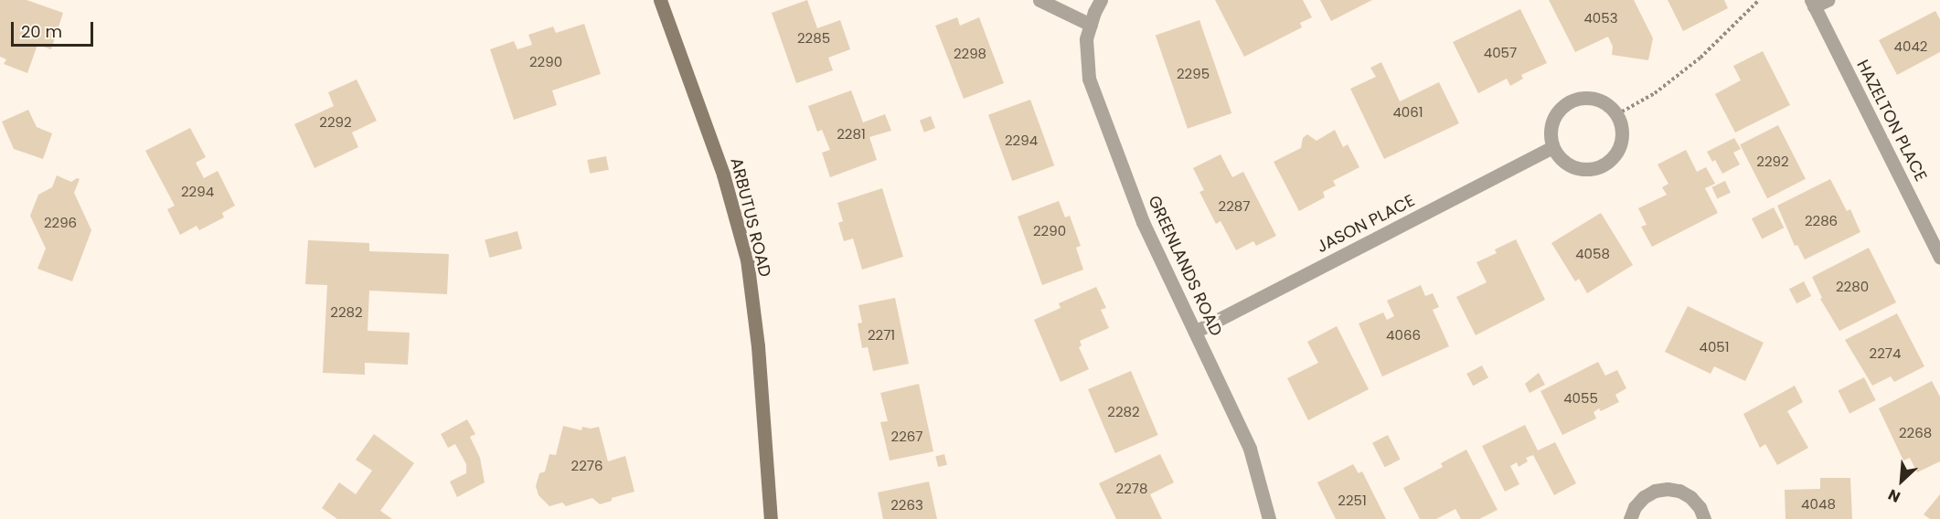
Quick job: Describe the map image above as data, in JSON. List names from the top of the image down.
{
  "streets": {
    "main road": ["ARBUTUS ROAD"],
    "street": ["HAZELTON PLACE", "JASON PLACE", "GREENLANDS ROAD"]
  },
  "crossings": [
    ["JASON PLACE", "GREENLANDS ROAD"]
  ],
  "house_numbers": [
    "4053",
    "2285",
    "4042",
    "4057",
    "2298",
    "2290",
    "2295",
    "4061",
    "2292",
    "2281",
    "2294",
    "2292",
    "2294",
    "2287",
    "2286",
    "2296",
    "2290",
    "4058",
    "2280",
    "2282",
    "2271",
    "4066",
    "4051",
    "2274",
    "4055",
    "2282",
    "2268",
    "2267",
    "2276",
    "2278",
    "2251",
    "4048",
    "2263"
  ],
  "scale_bar": "20 m",
  "north": "bottom left"
}
